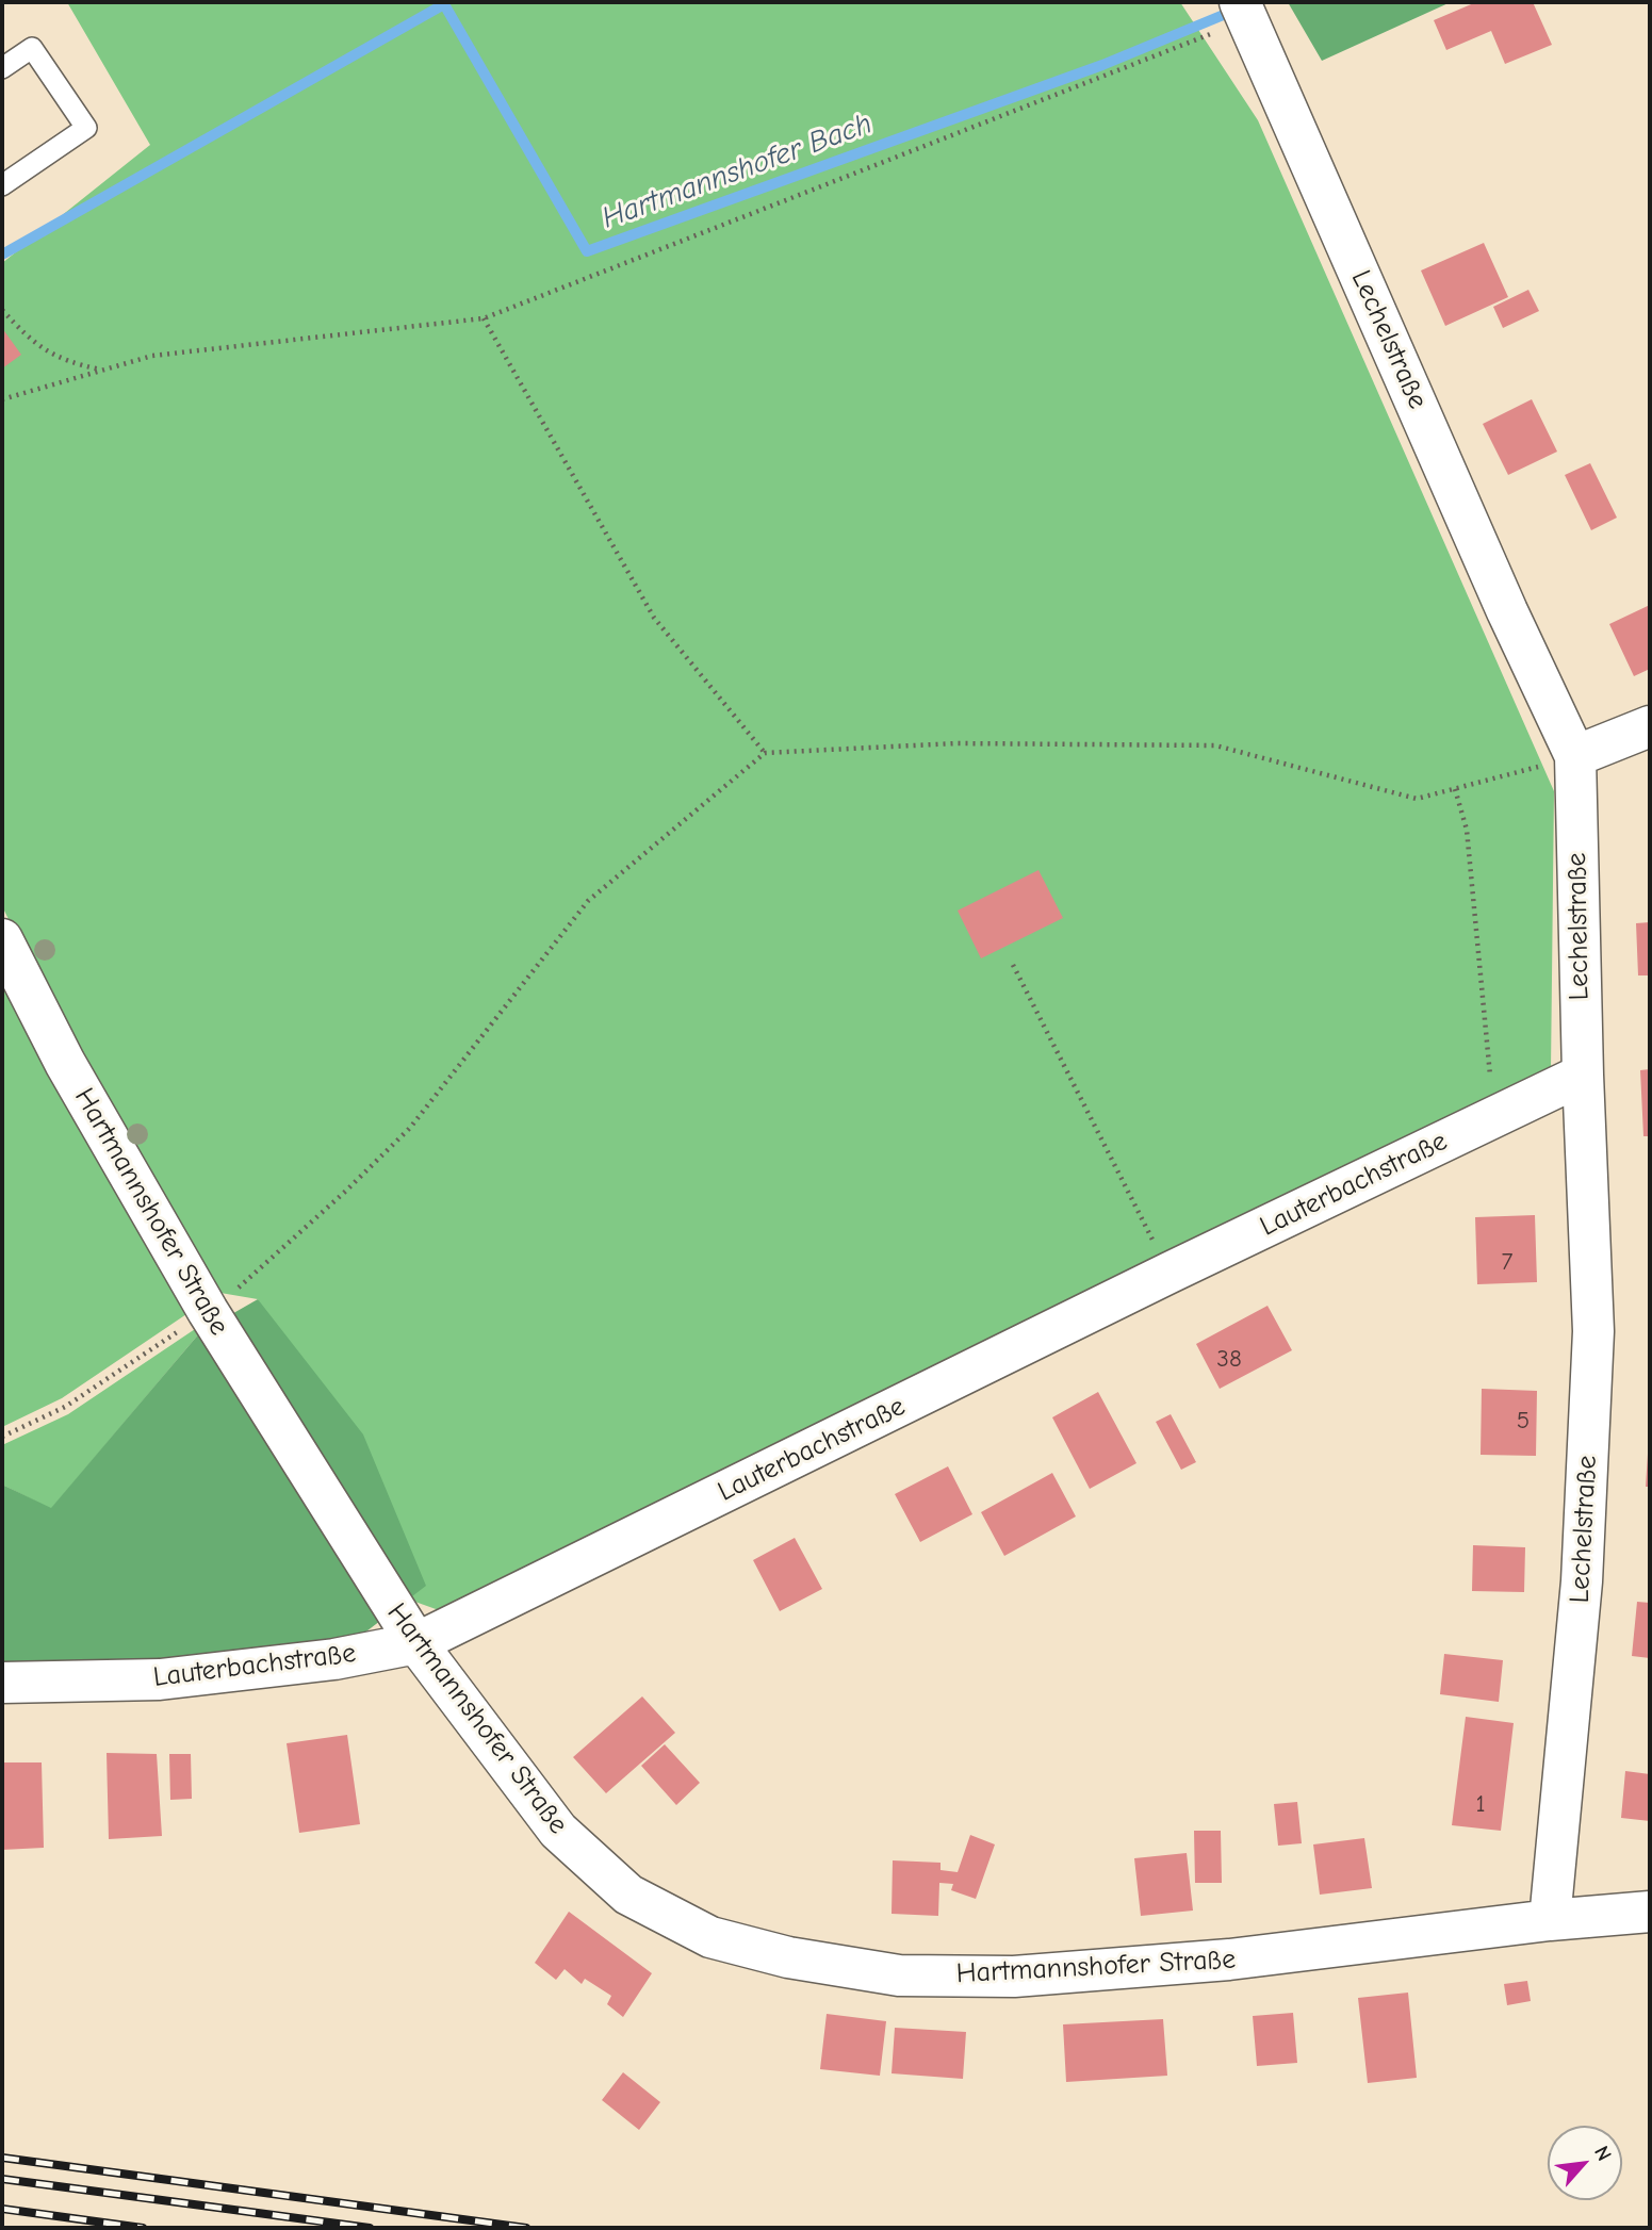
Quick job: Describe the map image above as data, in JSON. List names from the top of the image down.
{
  "streets": {
    "street": ["Lechelstraße", "Lauterbachstraße", "Hartmannshofer Straße"]
  },
  "crossings": [
    ["Lechelstraße", "Lauterbachstraße"],
    ["Lechelstraße", "Hartmannshofer Straße"],
    ["Lauterbachstraße", "Hartmannshofer Straße"]
  ],
  "water": ["Hartmannshofer Bach"],
  "house_numbers": [
    "7",
    "38",
    "5",
    "1"
  ],
  "north": "top right"
}
